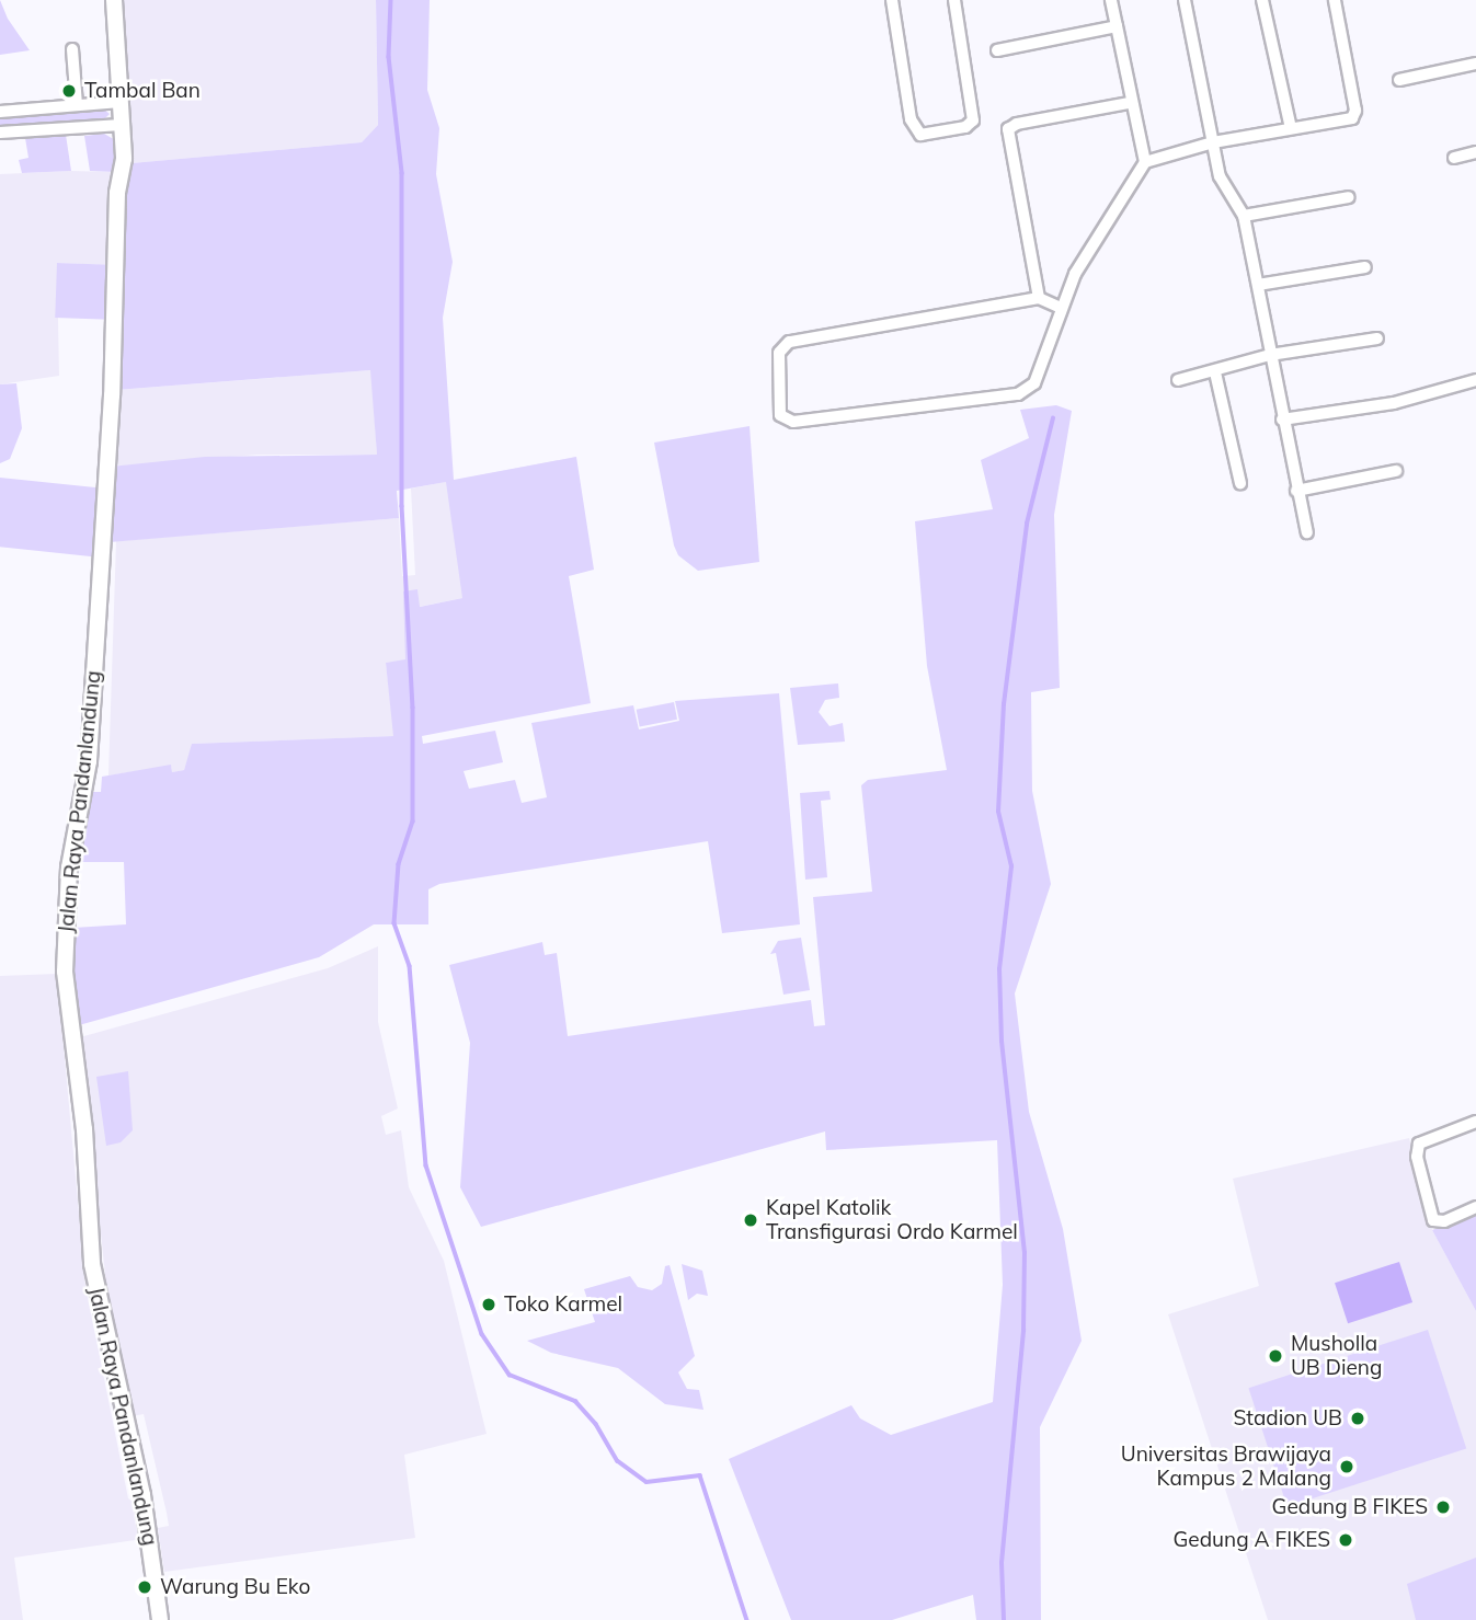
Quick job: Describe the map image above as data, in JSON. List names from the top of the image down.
{
  "streets": {
    "street": ["Jalan Raya Pandanlandung"]
  },
  "places": [
    "Tambal Ban",
    "Kapel Katolik Transfigurasi Ordo Karmel",
    "Toko Karmel",
    "Musholla UB Dieng",
    "Stadion UB",
    "Universitas Brawijaya Kampus 2 Malang",
    "Gedung B FIKES",
    "Gedung A FIKES",
    "Warung Bu Eko"
  ]
}
